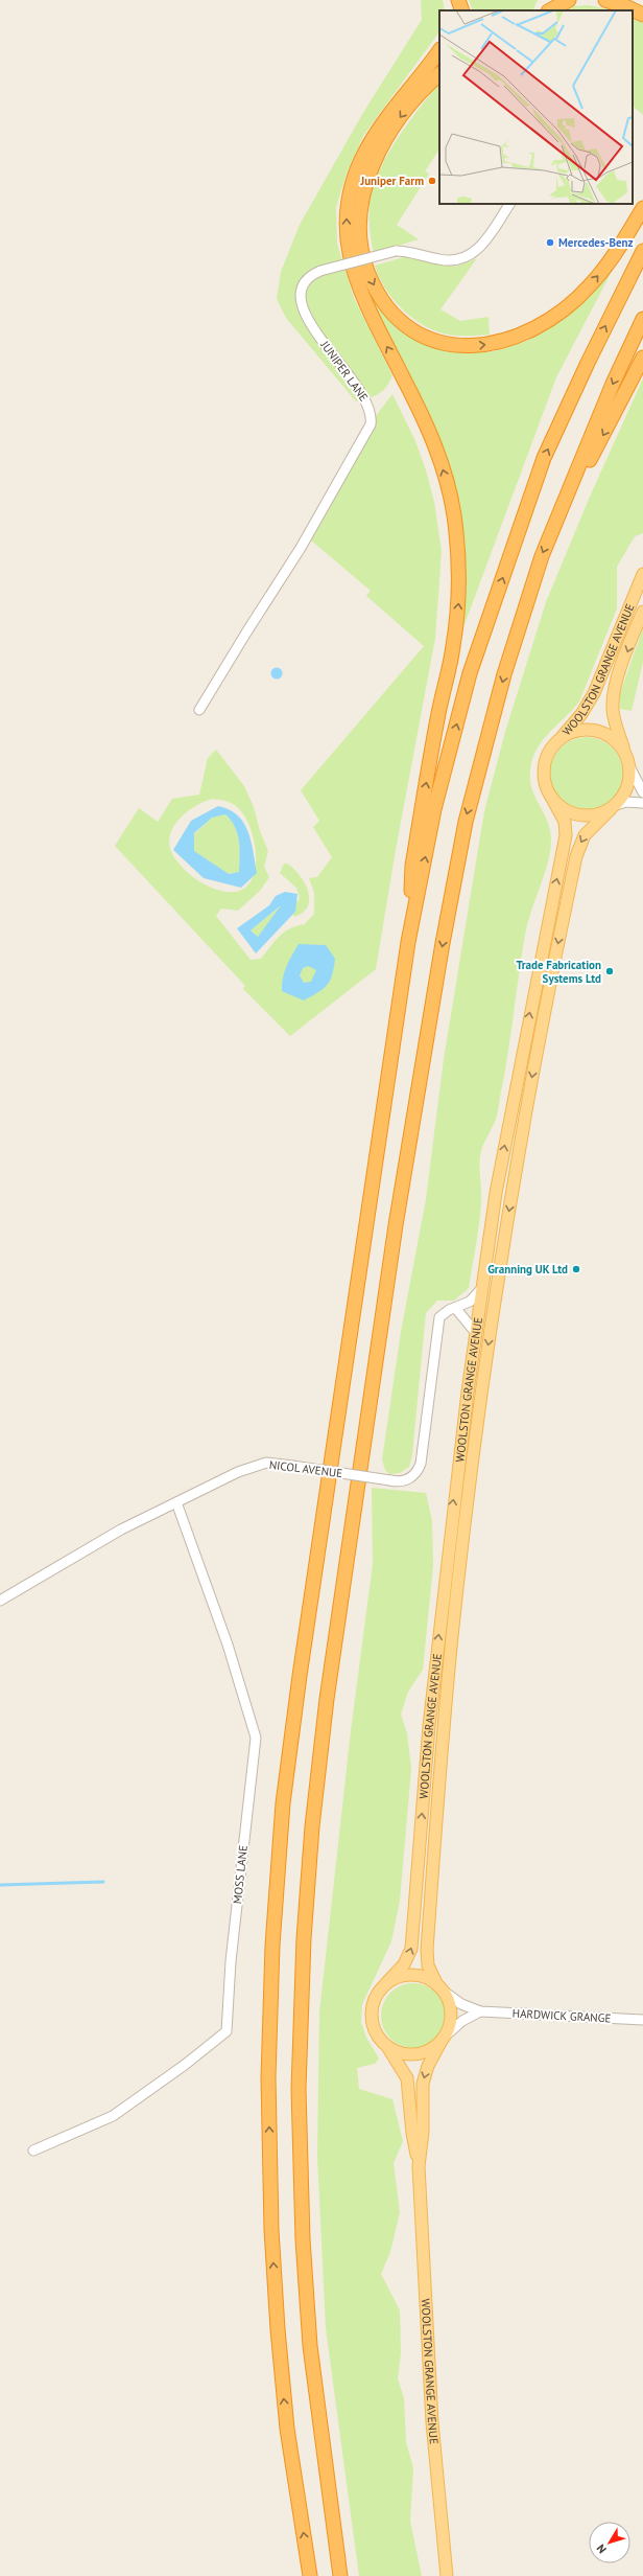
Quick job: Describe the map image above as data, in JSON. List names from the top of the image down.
{
  "streets": {
    "main road": ["WOOLSTON GRANGE AVENUE"],
    "street": [
      "JUNIPER LANE",
      "NICOL AVENUE",
      "MOSS LANE",
      "HARDWICK GRANGE"
    ]
  },
  "crossings": [
    ["WOOLSTON GRANGE AVENUE", "NICOL AVENUE"],
    ["WOOLSTON GRANGE AVENUE", "HARDWICK GRANGE"],
    ["NICOL AVENUE", "MOSS LANE"]
  ],
  "places": [
    "Juniper Farm",
    "Mercedes-Benz",
    "Trade Fabrication Systems Ltd",
    "Granning UK Ltd"
  ],
  "north": "bottom left"
}
